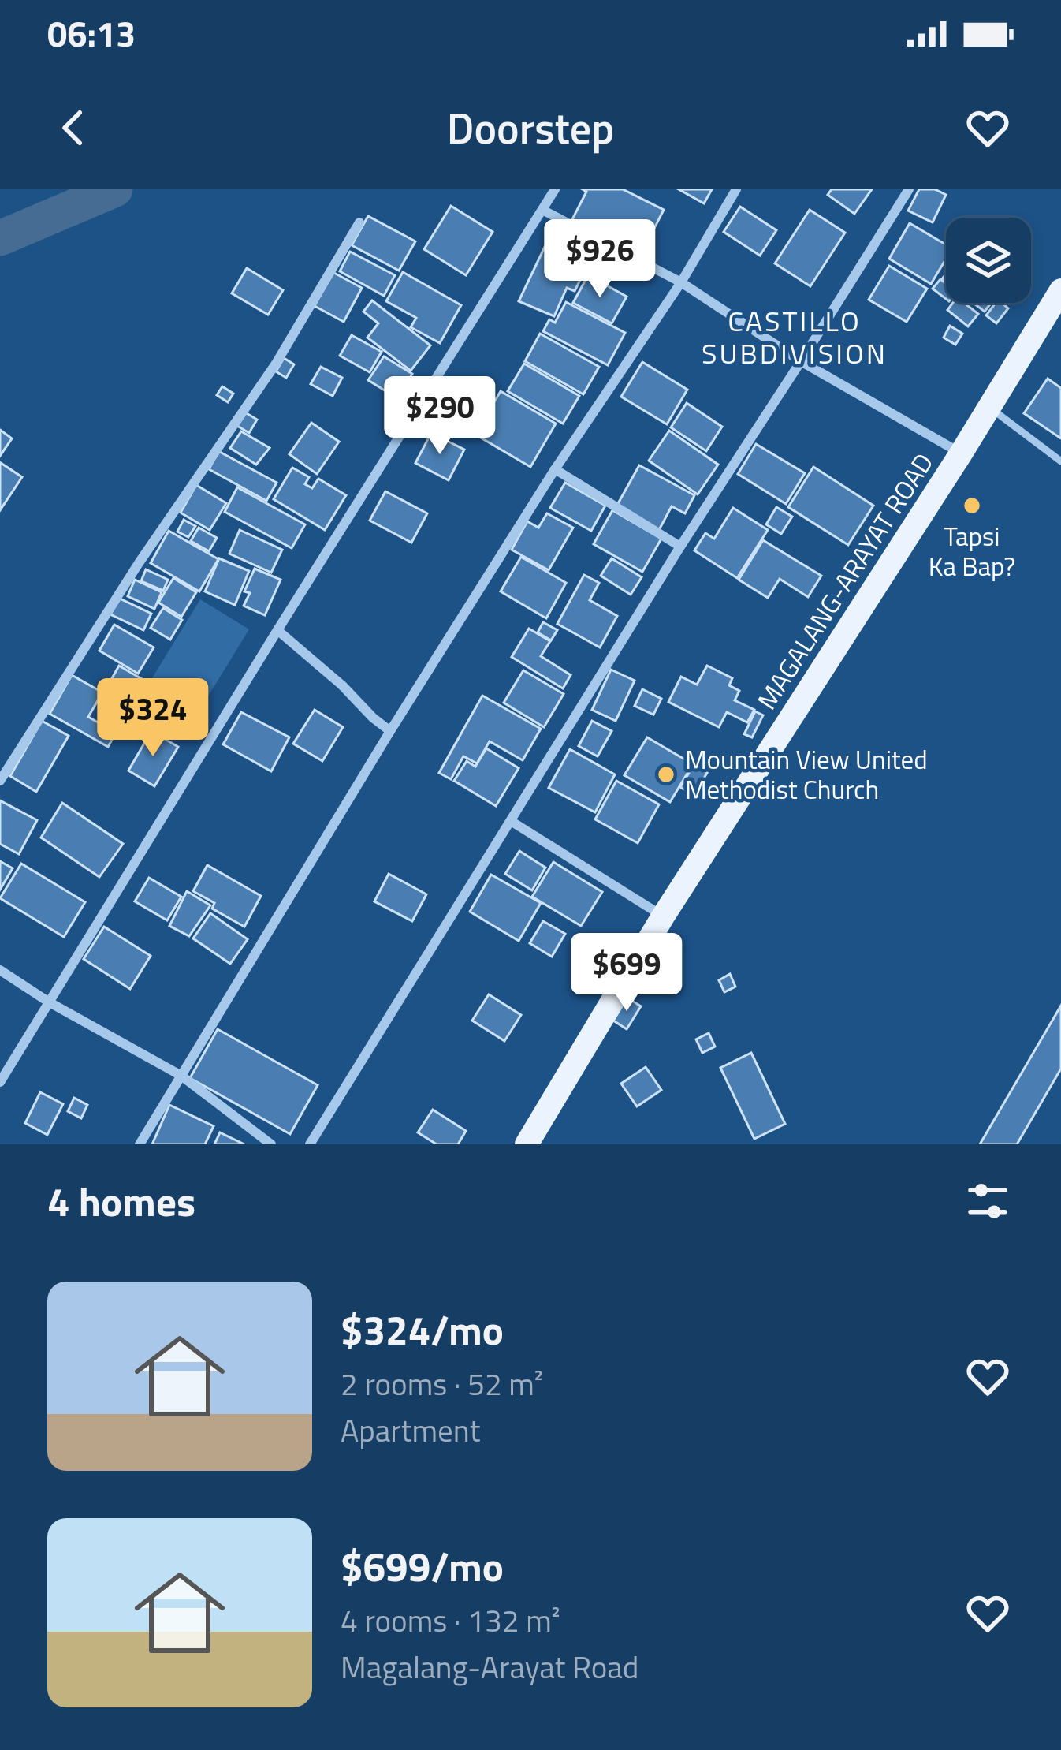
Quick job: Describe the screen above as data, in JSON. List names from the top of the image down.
{
  "streets": {
    "main road": ["MAGALANG-ARAYAT ROAD"]
  },
  "districts": ["CASTILLO SUBDIVISION"],
  "places": ["Tapsi Ka Bap?", "Mountain View United Methodist Church"],
  "page": {
    "status": "06:13",
    "header": "Doorstep",
    "price": [
      "$926",
      "$290",
      "$324",
      "$699"
    ],
    "heading": "4 homes",
    "list": [
      {
        "name": "$324/mo",
        "note": "2 rooms · 52 m² · Apartment"
      },
      {
        "name": "$699/mo",
        "note": "4 rooms · 132 m² · Magalang-Arayat Road"
      }
    ]
  }
}
